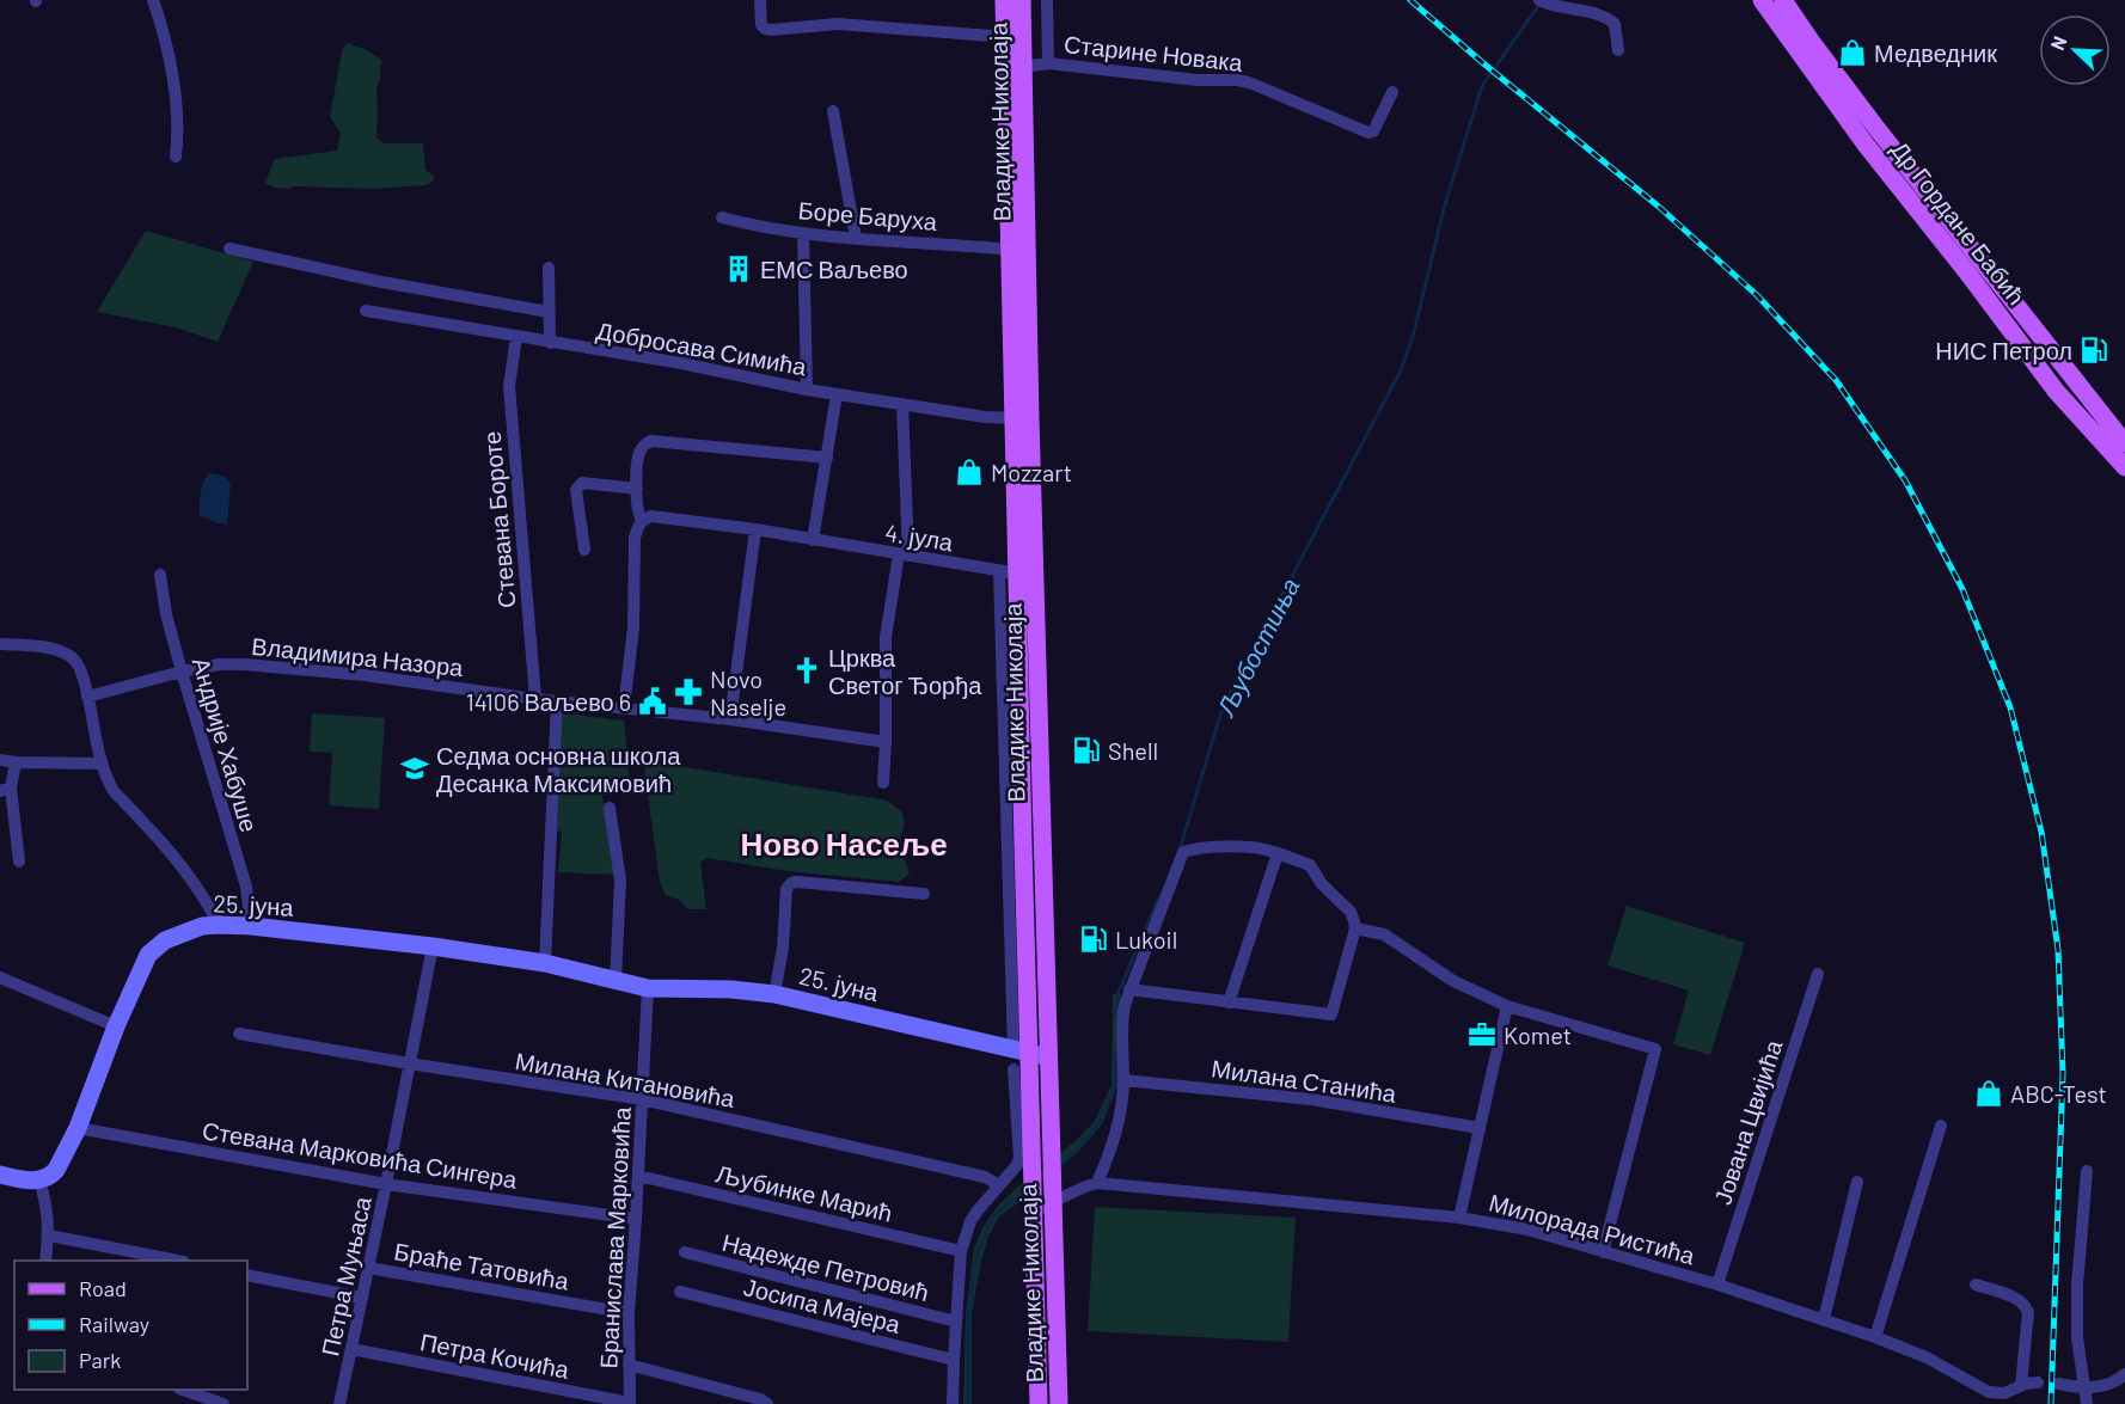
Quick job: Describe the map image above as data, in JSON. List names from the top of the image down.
{
  "streets": {
    "main road": ["Владике Николаја", "Др Гордане Бабић"],
    "street": [
      "Старине Новака",
      "Боре Баруха",
      "Добросава Симића",
      "Стевана Бороте",
      "4. јула",
      "Владимира Назора",
      "Андрије Хабуше",
      "25. јуна",
      "Милана Китановића",
      "Милана Станића",
      "Јована Цвијића",
      "Стевана Марковића Сингера",
      "Љубинке Марић",
      "Милорада Ристића",
      "Бранислава Марковића",
      "Браће Татовића",
      "Надежде Петровић",
      "Петра Муњаса",
      "Јосипа Мајера",
      "Петра Кочића"
    ]
  },
  "crossings": [
    ["Старине Новака", "Владике Николаја"],
    ["Владике Николаја", "Боре Баруха"],
    ["Владике Николаја", "Добросава Симића"],
    ["Владике Николаја", "4. јула"],
    ["Владике Николаја", "25. јуна"],
    ["Владике Николаја", "Милорада Ристића"],
    ["Добросава Симића", "Стевана Бороте"],
    ["Стевана Бороте", "Владимира Назора"],
    ["Владимира Назора", "Андрије Хабуше"],
    ["Андрије Хабуше", "25. јуна"],
    ["25. јуна", "Стевана Марковића Сингера"],
    ["25. јуна", "Бранислава Марковића"],
    ["25. јуна", "Петра Муњаса"],
    ["Милана Китановића", "Бранислава Марковића"],
    ["Милана Китановића", "Петра Муњаса"],
    ["Јована Цвијића", "Милорада Ристића"],
    ["Стевана Марковића Сингера", "Бранислава Марковића"],
    ["Стевана Марковића Сингера", "Петра Муњаса"],
    ["Љубинке Марић", "Бранислава Марковића"],
    ["Бранислава Марковића", "Браће Татовића"],
    ["Бранислава Марковића", "Петра Кочића"],
    ["Браће Татовића", "Петра Муњаса"],
    ["Петра Муњаса", "Петра Кочића"]
  ],
  "districts": ["Ново Насеље"],
  "water": ["Љубостиња"],
  "places": {
    "shop": ["Медведник", "Mozzart", "ABC-Test"],
    "building": ["ЕМС Ваљево"],
    "fuel station": ["НИС Петрол", "Shell", "Lukoil"],
    "church": ["Црква Светог Ђорђа"],
    "pharmacy": ["Novo Naselje"],
    "public building": ["14106 Ваљево 6"],
    "school or university": ["Седма основна школа Десанка Максимовић"],
    "office": ["Komet"]
  },
  "legend": ["Road", "Railway", "Park"],
  "north": "top left"
}
